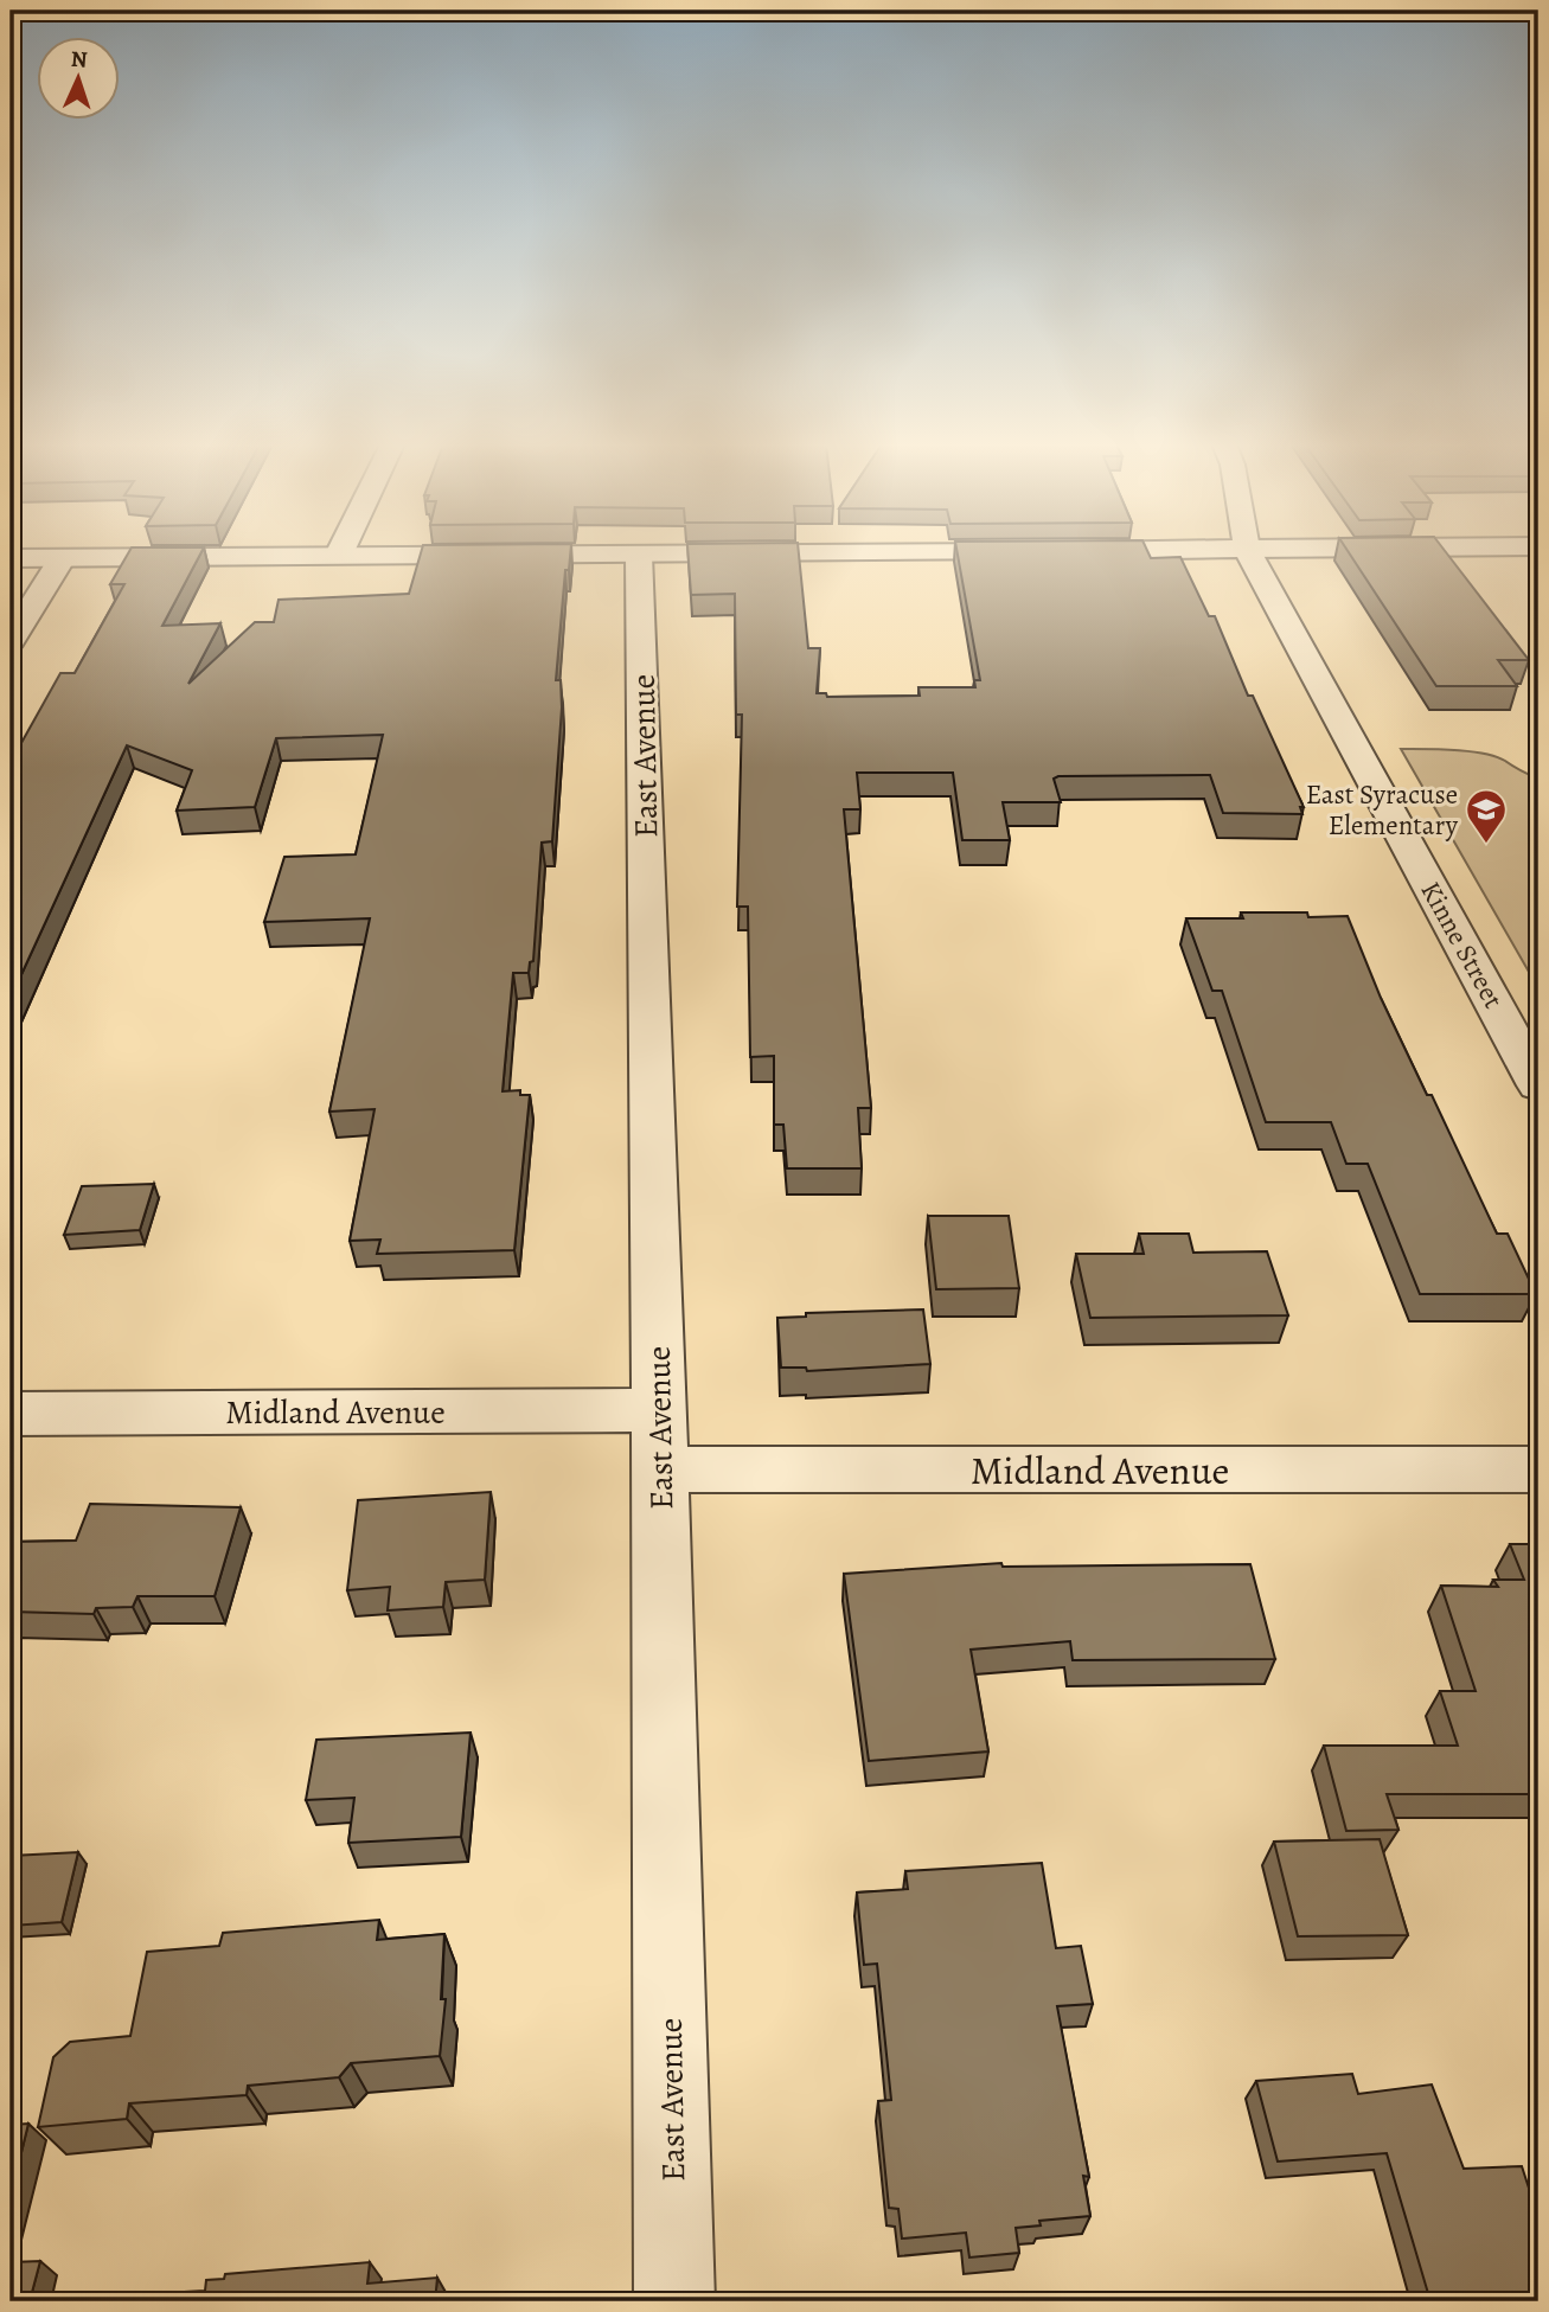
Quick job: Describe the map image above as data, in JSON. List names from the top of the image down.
{
  "streets": {
    "street": ["East Avenue", "Kinne Street", "Midland Avenue"]
  },
  "crossings": [
    ["East Avenue", "Midland Avenue"]
  ],
  "places": {
    "school or university": ["East Syracuse Elementary"]
  },
  "north": "top"
}
